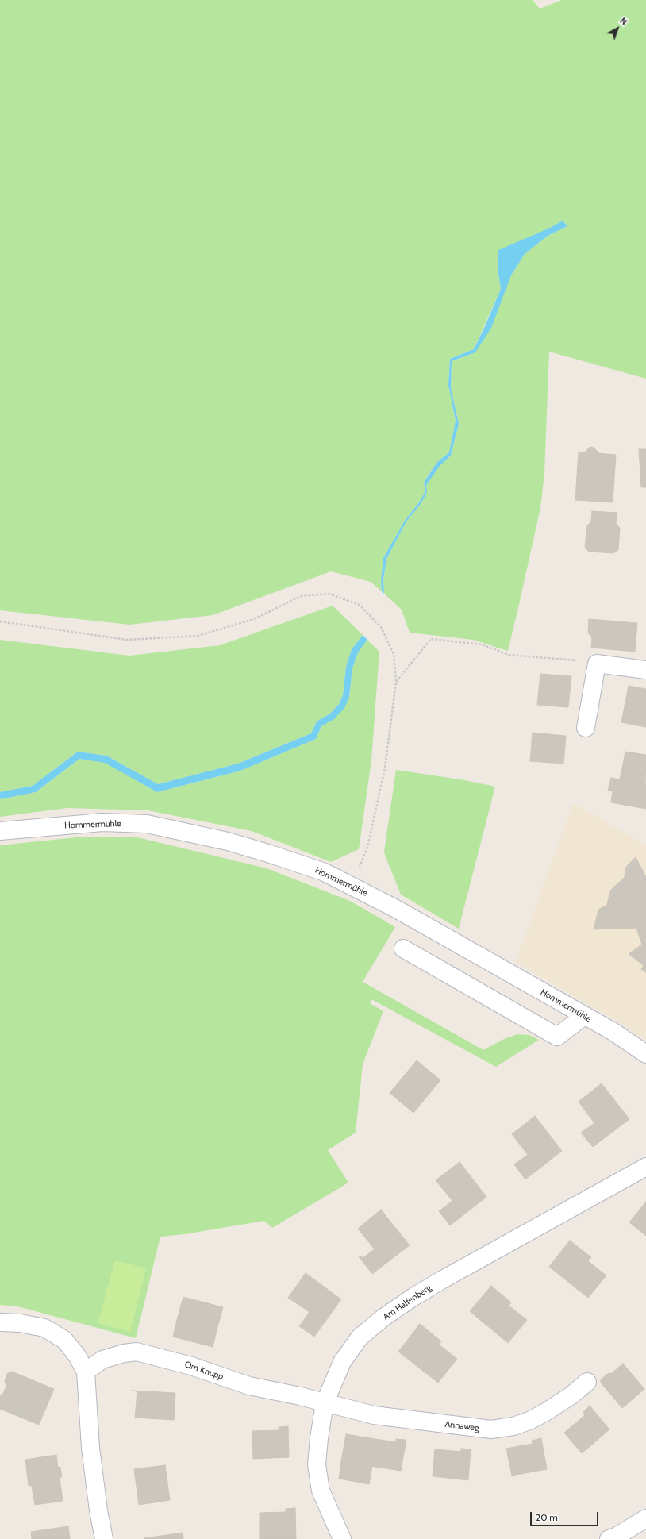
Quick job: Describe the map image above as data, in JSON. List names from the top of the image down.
{
  "streets": {
    "street": [
      "Hommermühle",
      "Am Halfenberg",
      "Om Knupp",
      "Annaweg"
    ]
  },
  "crossings": [
    ["Am Halfenberg", "Om Knupp"],
    ["Am Halfenberg", "Annaweg"],
    ["Om Knupp", "Annaweg"]
  ],
  "scale_bar": "20 m",
  "north": "top right"
}
